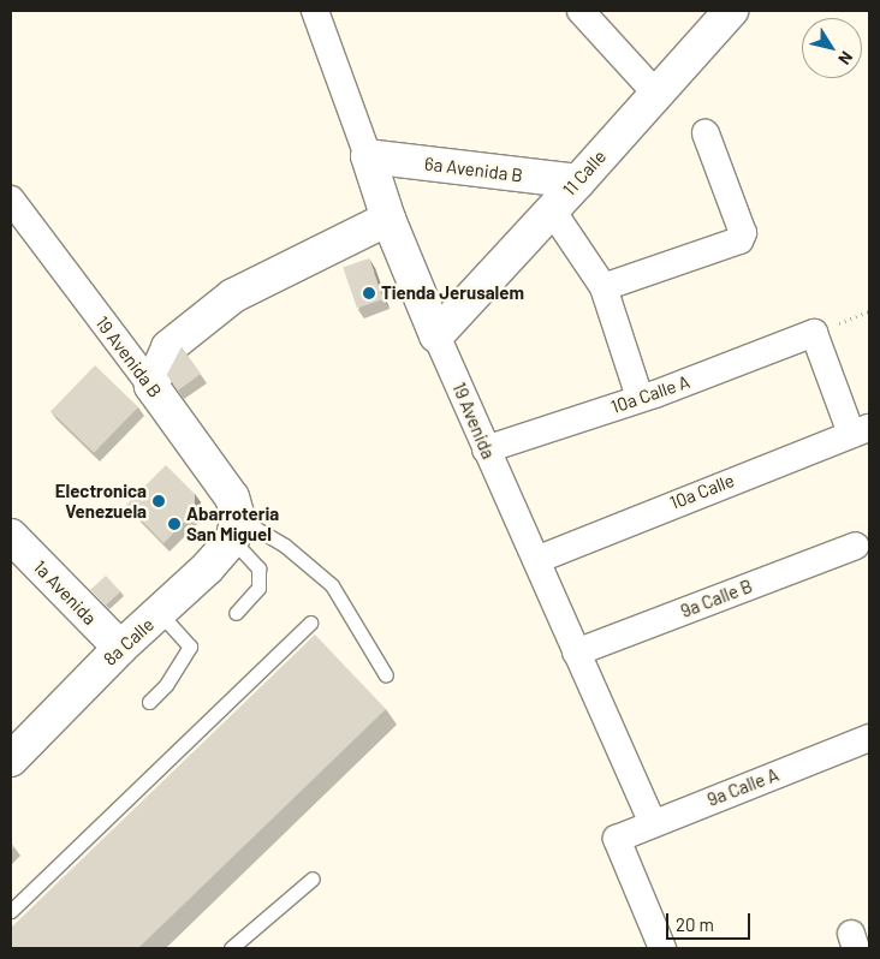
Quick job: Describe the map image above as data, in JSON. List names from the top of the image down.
{
  "streets": {
    "street": [
      "6a Avenida B",
      "11 Calle",
      "19 Avenida B",
      "10a Calle A",
      "19 Avenida",
      "10a Calle",
      "1a Avenida",
      "9a Calle B",
      "8a Calle",
      "9a Calle A"
    ]
  },
  "crossings": [
    ["6a Avenida B", "11 Calle"],
    ["6a Avenida B", "19 Avenida"],
    ["11 Calle", "19 Avenida"],
    ["19 Avenida B", "8a Calle"],
    ["10a Calle A", "19 Avenida"],
    ["10a Calle A", "10a Calle"],
    ["19 Avenida", "10a Calle"],
    ["19 Avenida", "9a Calle B"],
    ["19 Avenida", "9a Calle A"],
    ["1a Avenida", "8a Calle"]
  ],
  "places": ["Tienda Jerusalem", "Electronica Venezuela", "Abarroteria San Miguel"],
  "scale_bar": "20 m",
  "north": "bottom right"
}
